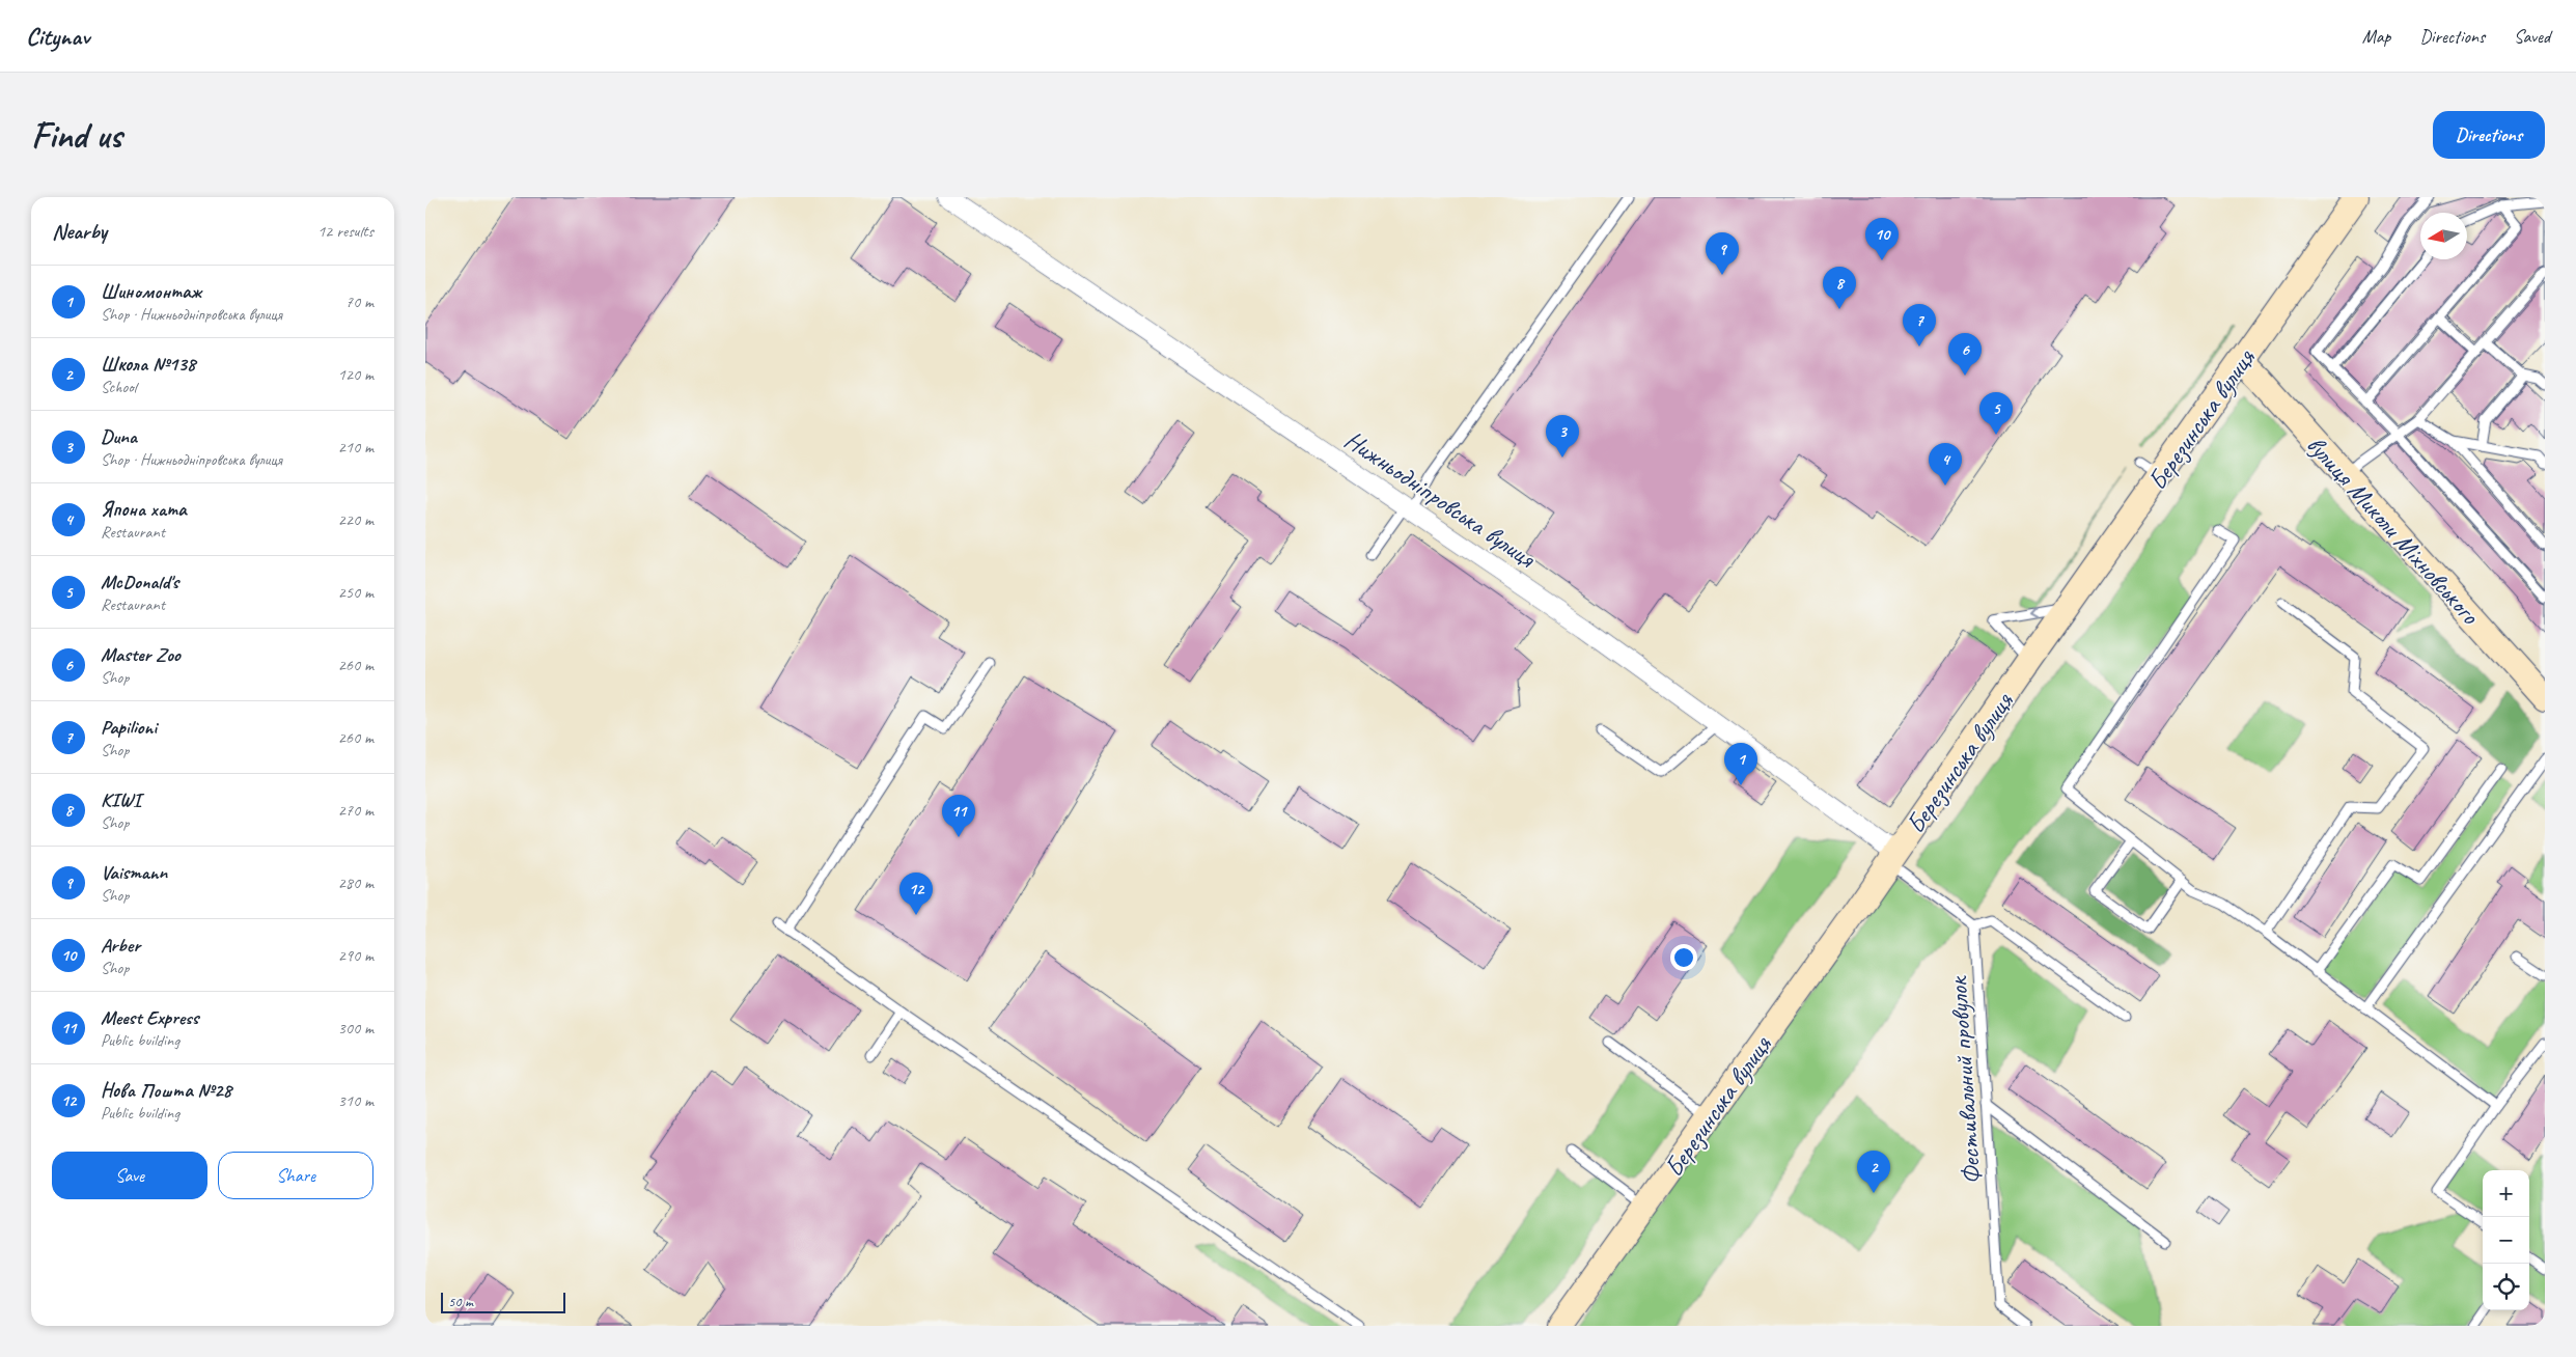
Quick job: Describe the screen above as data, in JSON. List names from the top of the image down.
{
  "streets": {
    "street": ["Березинська вулиця", "Нижньодніпровська вулиця", "вулиця Миколи Міхновського"],
    "lane": ["Фестивальний провулок"]
  },
  "crossings": [
    ["Березинська вулиця", "Нижньодніпровська вулиця"],
    ["Березинська вулиця", "вулиця Миколи Міхновського"]
  ],
  "scale_bar": "50 m",
  "north": "left",
  "page": {
    "header": "Citynav",
    "nav": ["Map", "Directions", "Saved"],
    "buttons": [
      "Directions",
      ["Save", "Share"]
    ],
    "title": "Find us",
    "heading": ["Nearby", "12 results"],
    "pins": [
      "10",
      "9",
      "8",
      "7",
      "6",
      "5",
      "3",
      "4",
      "1",
      "11",
      "12",
      "2"
    ],
    "list": [
      {
        "mark": "1",
        "name": "Шиномонтаж",
        "note": "Shop · Нижньодніпровська вулиця",
        "value": "70 m"
      },
      {
        "mark": "2",
        "name": "Школа №138",
        "note": "School",
        "value": "120 m"
      },
      {
        "mark": "3",
        "name": "Duna",
        "note": "Shop · Нижньодніпровська вулиця",
        "value": "210 m"
      },
      {
        "mark": "4",
        "name": "Япона хата",
        "note": "Restaurant",
        "value": "220 m"
      },
      {
        "mark": "5",
        "name": "McDonald's",
        "note": "Restaurant",
        "value": "250 m"
      },
      {
        "mark": "6",
        "name": "Master Zoo",
        "note": "Shop",
        "value": "260 m"
      },
      {
        "mark": "7",
        "name": "Papilioni",
        "note": "Shop",
        "value": "260 m"
      },
      {
        "mark": "8",
        "name": "KIWI",
        "note": "Shop",
        "value": "270 m"
      },
      {
        "mark": "9",
        "name": "Vaismann",
        "note": "Shop",
        "value": "280 m"
      },
      {
        "mark": "10",
        "name": "Arber",
        "note": "Shop",
        "value": "290 m"
      },
      {
        "mark": "11",
        "name": "Meest Express",
        "note": "Public building",
        "value": "300 m"
      },
      {
        "mark": "12",
        "name": "Нова Пошта №28",
        "note": "Public building",
        "value": "310 m"
      }
    ],
    "map_buttons": ["+", "−"],
    "scale": "50 m"
  }
}
